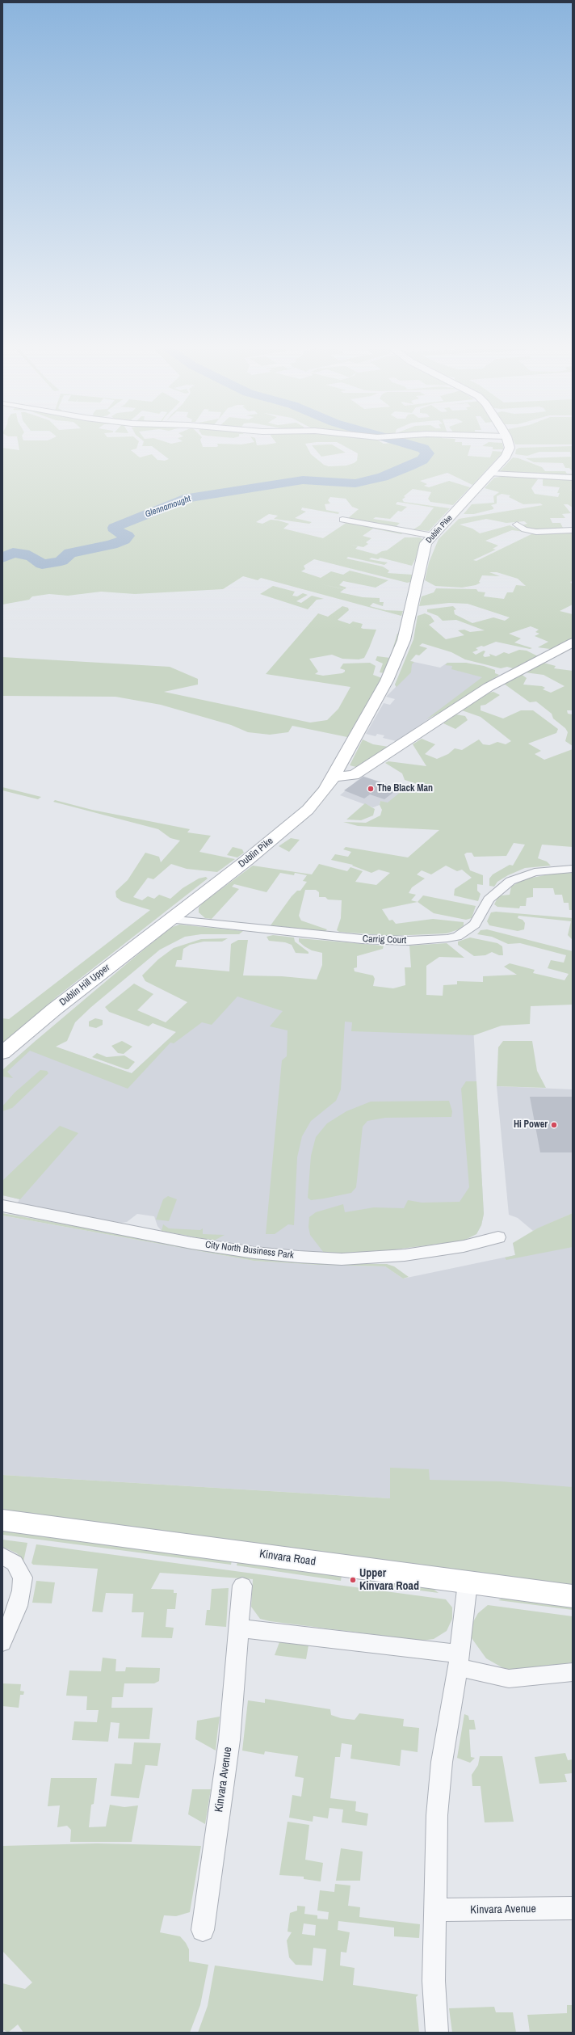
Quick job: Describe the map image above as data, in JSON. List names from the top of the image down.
{
  "streets": {
    "street": [
      "Dublin Pike",
      "Carrig Court",
      "Dublin Hill Upper",
      "City North Business Park",
      "Kinvara Road",
      "Kinvara Avenue"
    ]
  },
  "crossings": [
    ["Dublin Pike", "Carrig Court"],
    ["Dublin Pike", "Dublin Hill Upper"],
    ["Carrig Court", "Dublin Hill Upper"]
  ],
  "water": ["Glennamought"],
  "places": ["The Black Man", "Hi Power", "Upper Kinvara Road"]
}
